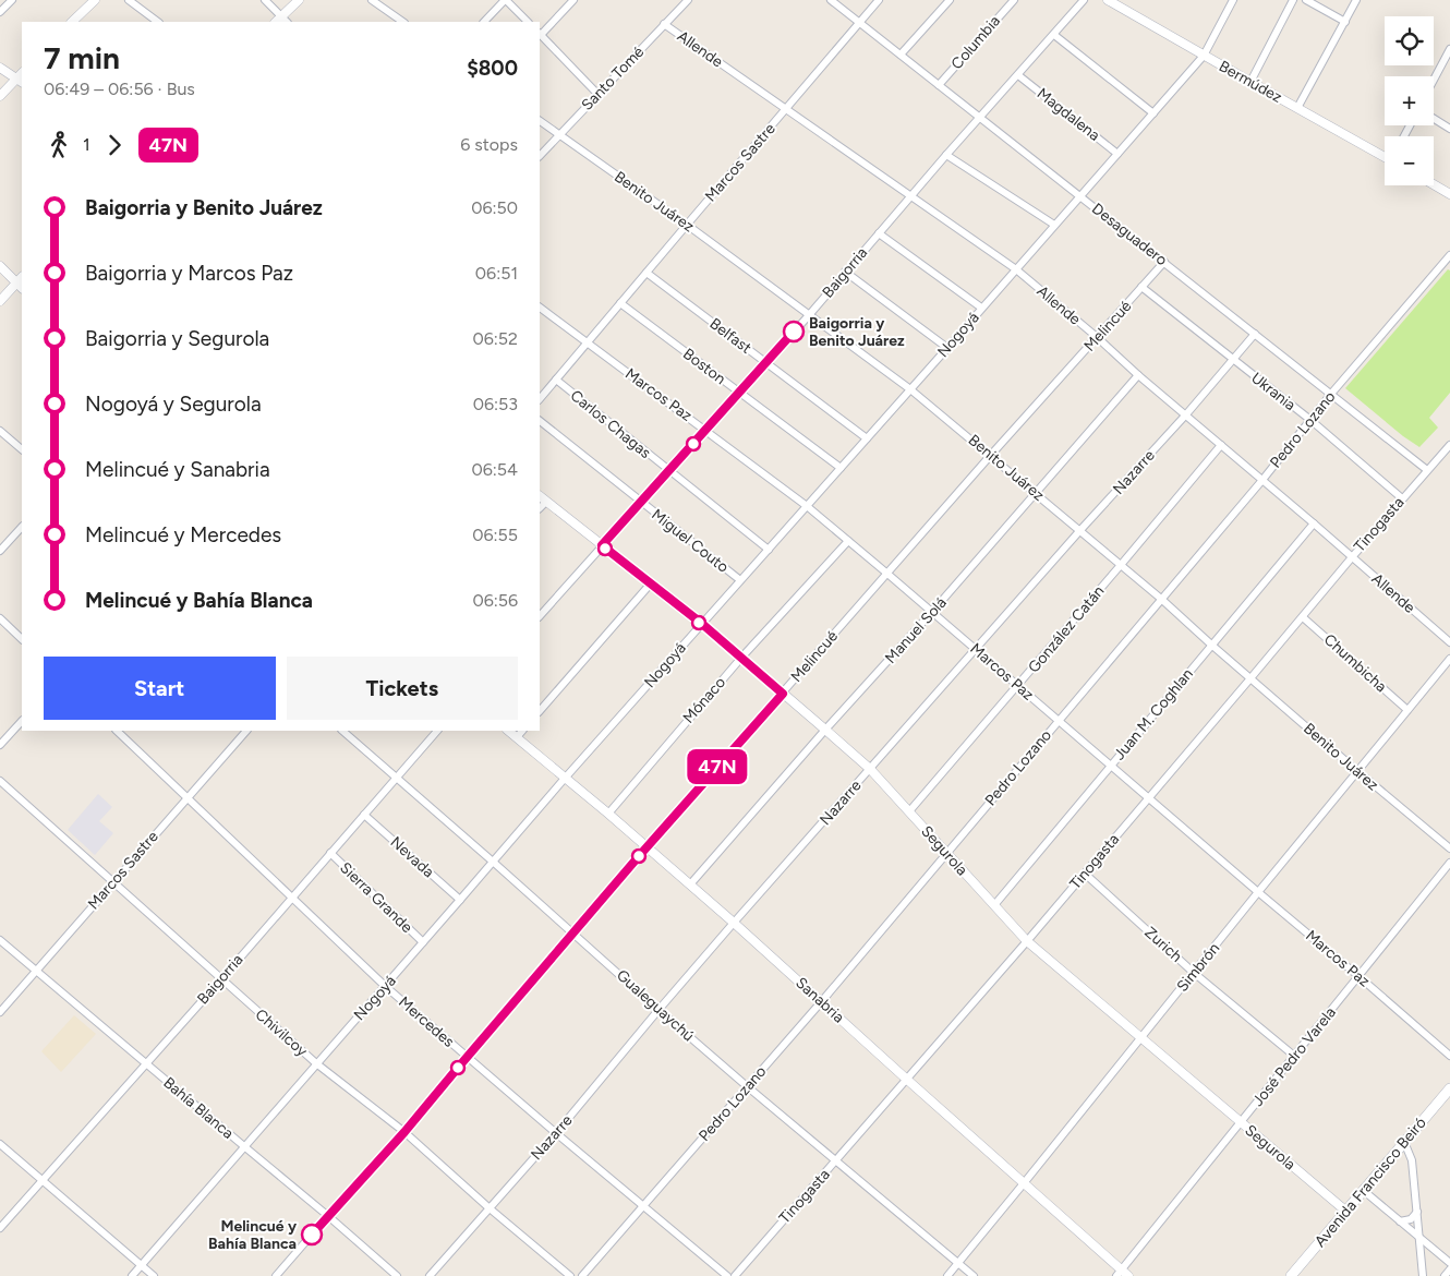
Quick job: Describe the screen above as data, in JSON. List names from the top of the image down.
{
  "streets": {
    "main road": ["Avenida Francisco Beiró"],
    "street": [
      "Columbia",
      "Allende",
      "Santo Tomé",
      "Bermúdez",
      "Magdalena",
      "Marcos Sastre",
      "Benito Juárez",
      "Desaguadero",
      "Baigorria",
      "Melincué",
      "Nogoyá",
      "Belfast",
      "Boston",
      "Ukrania",
      "Marcos Paz",
      "Carlos Chagas",
      "Pedro Lozano",
      "Nazarre",
      "Tinogasta",
      "Miguel Couto",
      "González Catán",
      "Manuel Solá",
      "Chumbicha",
      "Mónaco",
      "Juan M. Coghlan",
      "Segurola",
      "Nevada",
      "Sierra Grande",
      "Zurich",
      "Simbrón",
      "Sanabria",
      "Gualeguaychú",
      "Mercedes",
      "Chivilcoy",
      "José Pedro Varela",
      "Bahía Blanca"
    ]
  },
  "crossings": [
    ["Columbia", "Desaguadero"],
    ["Allende", "Santo Tomé"],
    ["Allende", "Marcos Sastre"],
    ["Allende", "Baigorria"],
    ["Allende", "Melincué"],
    ["Allende", "Nogoyá"],
    ["Allende", "Pedro Lozano"],
    ["Allende", "Nazarre"],
    ["Allende", "Tinogasta"],
    ["Allende", "González Catán"],
    ["Allende", "Manuel Solá"],
    ["Allende", "Juan M. Coghlan"],
    ["Santo Tomé", "Benito Juárez"],
    ["Bermúdez", "Nogoyá"],
    ["Magdalena", "Baigorria"],
    ["Magdalena", "Nogoyá"],
    ["Marcos Sastre", "Benito Juárez"],
    ["Marcos Sastre", "Desaguadero"],
    ["Marcos Sastre", "Belfast"],
    ["Marcos Sastre", "Boston"],
    ["Marcos Sastre", "Marcos Paz"],
    ["Marcos Sastre", "Carlos Chagas"],
    ["Marcos Sastre", "Mercedes"],
    ["Marcos Sastre", "Chivilcoy"],
    ["Marcos Sastre", "Bahía Blanca"],
    ["Benito Juárez", "Baigorria"],
    ["Benito Juárez", "Melincué"],
    ["Benito Juárez", "Nogoyá"],
    ["Benito Juárez", "Pedro Lozano"],
    ["Benito Juárez", "Nazarre"],
    ["Benito Juárez", "Tinogasta"],
    ["Benito Juárez", "González Catán"],
    ["Benito Juárez", "Manuel Solá"],
    ["Benito Juárez", "Juan M. Coghlan"],
    ["Benito Juárez", "Simbrón"],
    ["Desaguadero", "Baigorria"],
    ["Desaguadero", "Melincué"],
    ["Desaguadero", "Nogoyá"],
    ["Desaguadero", "Pedro Lozano"],
    ["Desaguadero", "Nazarre"],
    ["Desaguadero", "Tinogasta"],
    ["Baigorria", "Belfast"],
    ["Baigorria", "Boston"],
    ["Baigorria", "Marcos Paz"],
    ["Baigorria", "Carlos Chagas"],
    ["Baigorria", "Miguel Couto"],
    ["Baigorria", "Segurola"],
    ["Baigorria", "Nevada"],
    ["Baigorria", "Sierra Grande"],
    ["Baigorria", "Gualeguaychú"],
    ["Baigorria", "Mercedes"],
    ["Baigorria", "Chivilcoy"],
    ["Baigorria", "Bahía Blanca"],
    ["Melincué", "Ukrania"],
    ["Melincué", "Marcos Paz"],
    ["Melincué", "Segurola"],
    ["Melincué", "Sanabria"],
    ["Melincué", "Gualeguaychú"],
    ["Melincué", "Mercedes"],
    ["Melincué", "Chivilcoy"],
    ["Melincué", "Bahía Blanca"],
    ["Nogoyá", "Belfast"],
    ["Nogoyá", "Boston"],
    ["Nogoyá", "Marcos Paz"],
    ["Nogoyá", "Carlos Chagas"],
    ["Nogoyá", "Miguel Couto"],
    ["Nogoyá", "Segurola"],
    ["Nogoyá", "Nevada"],
    ["Nogoyá", "Sierra Grande"],
    ["Nogoyá", "Sanabria"],
    ["Nogoyá", "Gualeguaychú"],
    ["Nogoyá", "Mercedes"],
    ["Nogoyá", "Chivilcoy"],
    ["Nogoyá", "Bahía Blanca"],
    ["Ukrania", "Pedro Lozano"],
    ["Ukrania", "Nazarre"],
    ["Ukrania", "Tinogasta"],
    ["Marcos Paz", "Pedro Lozano"],
    ["Marcos Paz", "Nazarre"],
    ["Marcos Paz", "Tinogasta"],
    ["Marcos Paz", "González Catán"],
    ["Marcos Paz", "Manuel Solá"],
    ["Marcos Paz", "Mónaco"],
    ["Marcos Paz", "Juan M. Coghlan"],
    ["Marcos Paz", "Simbrón"],
    ["Marcos Paz", "José Pedro Varela"],
    ["Pedro Lozano", "Segurola"],
    ["Pedro Lozano", "Sanabria"],
    ["Pedro Lozano", "Gualeguaychú"],
    ["Pedro Lozano", "Mercedes"],
    ["Nazarre", "Segurola"],
    ["Nazarre", "Sanabria"],
    ["Nazarre", "Gualeguaychú"],
    ["Nazarre", "Mercedes"],
    ["Nazarre", "Chivilcoy"],
    ["Tinogasta", "Chumbicha"],
    ["Tinogasta", "Segurola"],
    ["Tinogasta", "Zurich"],
    ["Tinogasta", "Sanabria"],
    ["Tinogasta", "Gualeguaychú"],
    ["González Catán", "Segurola"],
    ["Manuel Solá", "Segurola"],
    ["Manuel Solá", "Sanabria"],
    ["Chumbicha", "Simbrón"],
    ["Mónaco", "Segurola"],
    ["Mónaco", "Sanabria"],
    ["Juan M. Coghlan", "Segurola"],
    ["Segurola", "Simbrón"],
    ["Segurola", "José Pedro Varela"],
    ["Segurola", "Avenida Francisco Beiró"],
    ["Zurich", "Simbrón"],
    ["Zurich", "José Pedro Varela"],
    ["Simbrón", "Sanabria"],
    ["Simbrón", "Gualeguaychú"],
    ["Sanabria", "José Pedro Varela"]
  ],
  "places": ["Baigorria y Benito Juárez", "Melincué y Bahía Blanca"],
  "lines": ["bus line 47N"],
  "page": {
    "on_map": "47N",
    "map_buttons": ["+", "−"],
    "heading": ["7 min", "06:49 – 06:56 · Bus", "$800"],
    "legs": ["1", "47N", "6 stops"],
    "list": [
      {
        "name": "Baigorria y Benito Juárez",
        "value": "06:50"
      },
      {
        "name": "Baigorria y Marcos Paz",
        "value": "06:51"
      },
      {
        "name": "Baigorria y Segurola",
        "value": "06:52"
      },
      {
        "name": "Nogoyá y Segurola",
        "value": "06:53"
      },
      {
        "name": "Melincué y Sanabria",
        "value": "06:54"
      },
      {
        "name": "Melincué y Mercedes",
        "value": "06:55"
      },
      {
        "name": "Melincué y Bahía Blanca",
        "value": "06:56"
      }
    ],
    "buttons": ["Start", "Tickets"]
  }
}
